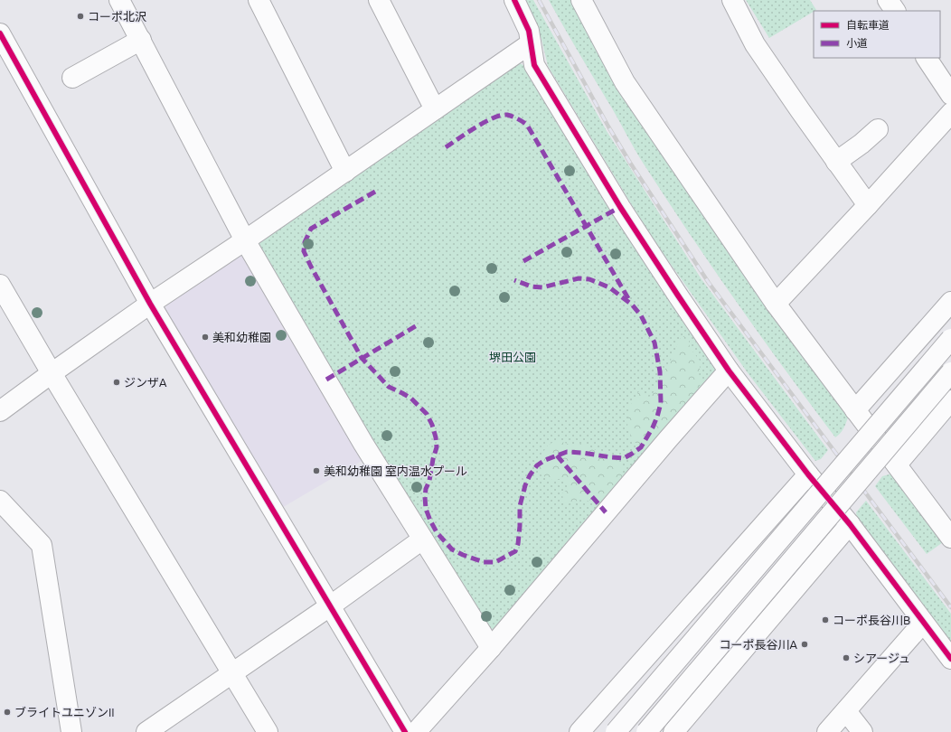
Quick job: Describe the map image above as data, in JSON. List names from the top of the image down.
{
  "parks": ["堺田公園"],
  "places": [
    "コーポ北沢",
    "美和幼稚園",
    "ジンザA",
    "美和幼稚園 室内温水プール",
    "コーポ長谷川B",
    "コーポ長谷川A",
    "シアージュ",
    "ブライトユニゾンII"
  ],
  "legend": ["自転車道", "小道"]
}
